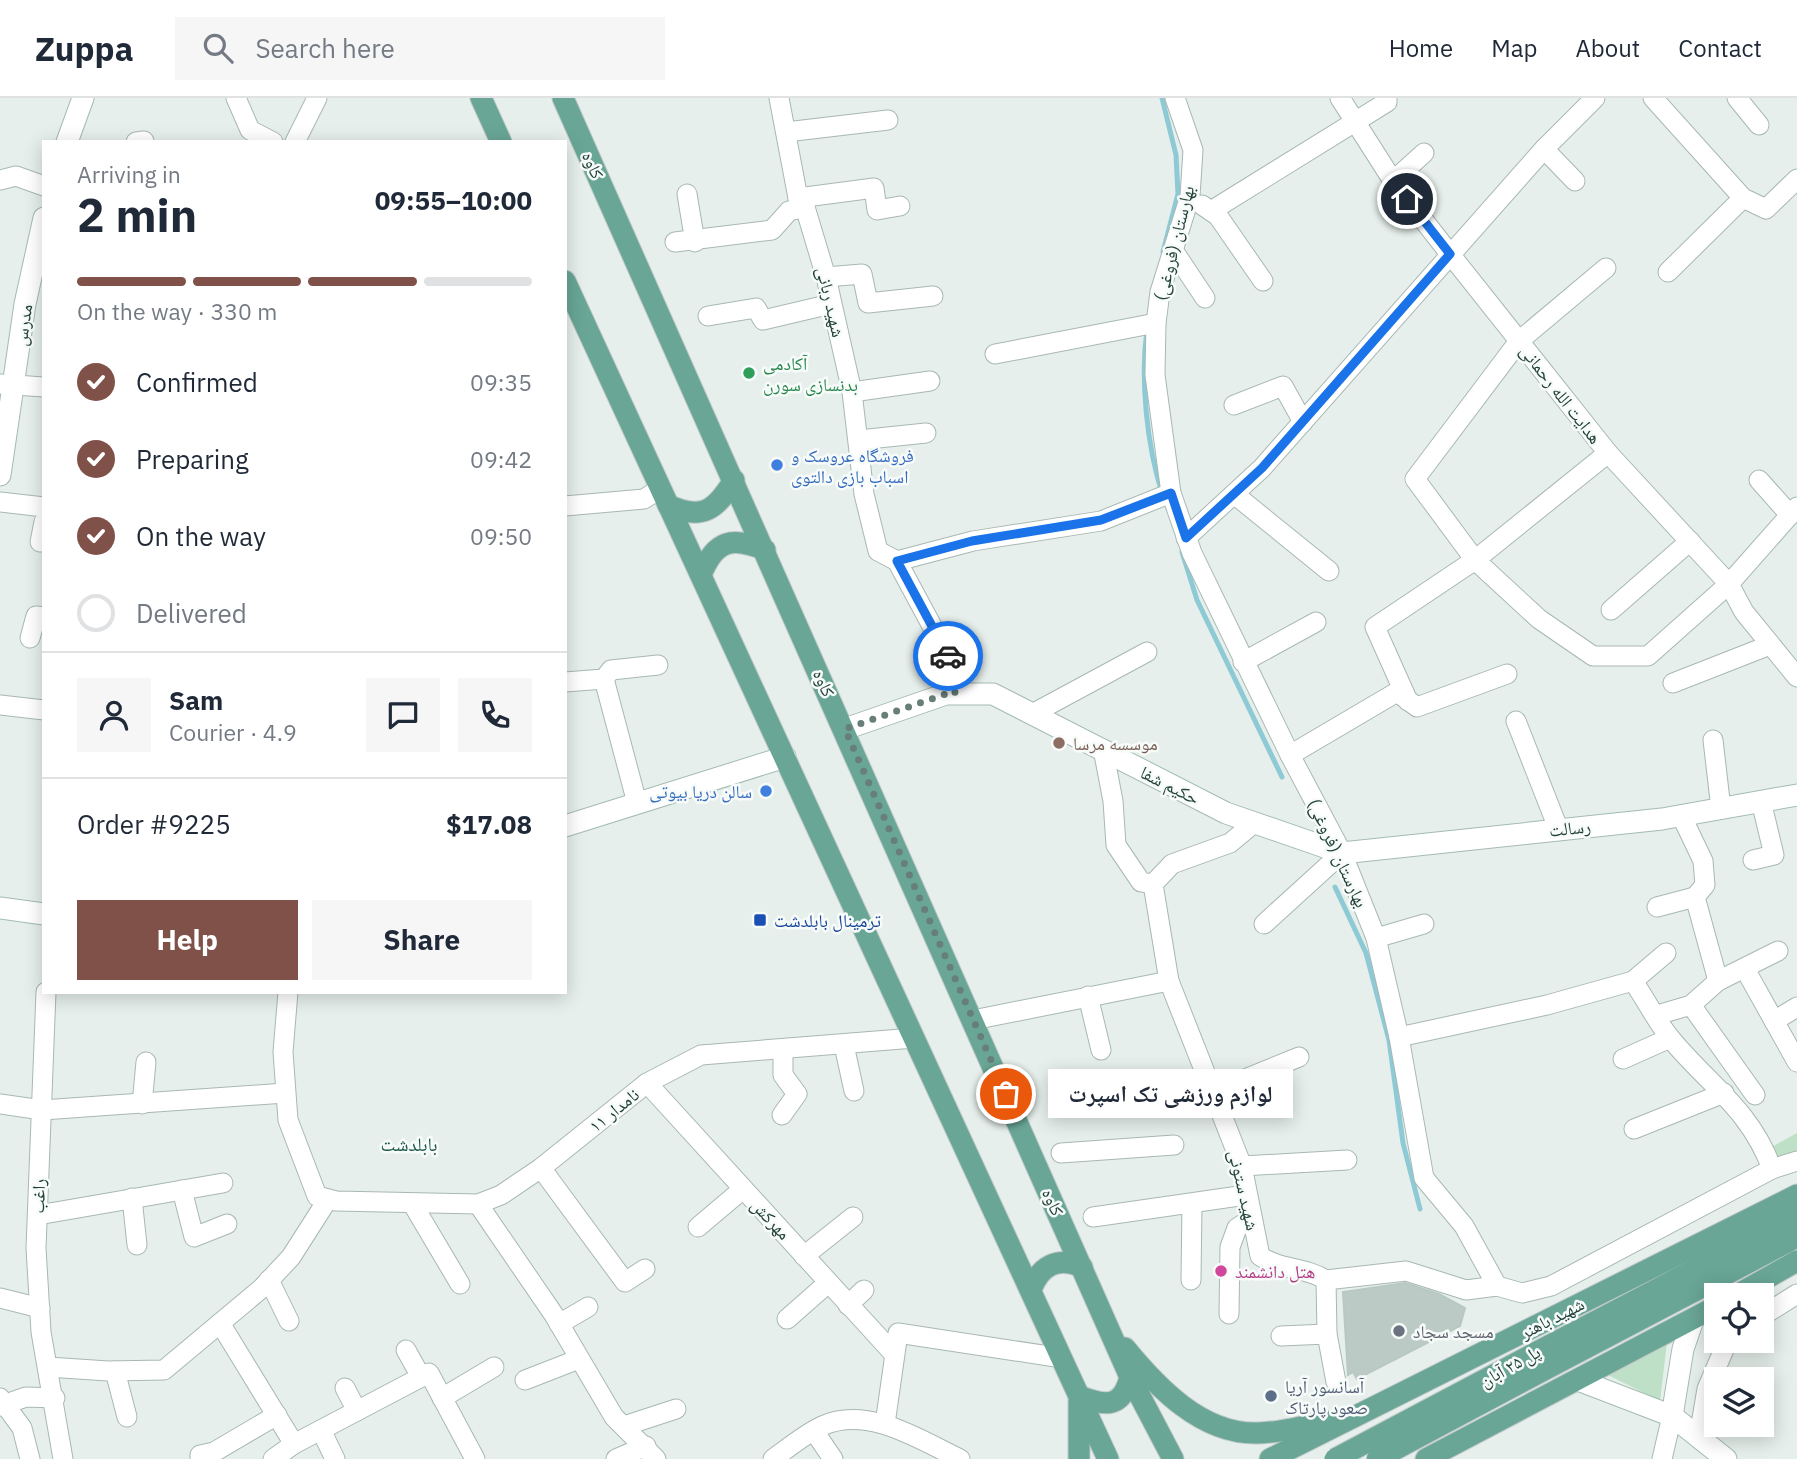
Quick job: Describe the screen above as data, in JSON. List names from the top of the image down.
{
  "streets": {
    "main road": ["کاوه", "شهید باهنر", "پل ۲۵ آبان"],
    "street": [
      "بهارستان (فروغی)",
      "شهید ربانی",
      "مدرس",
      "هدایت الله رحمانی",
      "حکیم شفا",
      "رسالت",
      "۱۱ نامدار",
      "شهید ستونی",
      "راغب",
      "مهرکش"
    ]
  },
  "crossings": [
    ["کاوه", "حکیم شفا"],
    ["بهارستان (فروغی)", "حکیم شفا"],
    ["بهارستان (فروغی)", "رسالت"],
    ["بهارستان (فروغی)", "شهید ستونی"],
    ["شهید ربانی", "حکیم شفا"],
    ["حکیم شفا", "رسالت"],
    ["۱۱ نامدار", "مهرکش"]
  ],
  "districts": ["بابلدشت"],
  "places": {
    "other": [
      "آکادمی بدنسازی سورن",
      "فروشگاه عروسک و اسباب بازی دالتوی",
      "موسسه مرسا",
      "سالن دریا بیوتی",
      "لوازم ورزشی تک اسپرت",
      "هتل دانشمند",
      "مسجد سجاد",
      "آسانسور آریا صعود پارتاک"
    ],
    "transit": ["ترمینال بابلدشت"]
  },
  "page": {
    "header": "Zuppa",
    "search": "Search here",
    "nav": [
      "Home",
      "Map",
      "About",
      "Contact"
    ],
    "heading": ["2 min", "Arriving in", "09:55–10:00"],
    "panel": [
      "Sam",
      "Courier · 4.9",
      "Order #9225",
      "$17.08"
    ],
    "bar": "On the way · 330 m",
    "list": [
      ["Confirmed", "09:35"],
      ["Preparing", "09:42"],
      ["On the way", "09:50"],
      "Delivered"
    ],
    "buttons": ["Help", "Share"],
    "bubble": "لوازم ورزشی تک اسپرت"
  }
}
